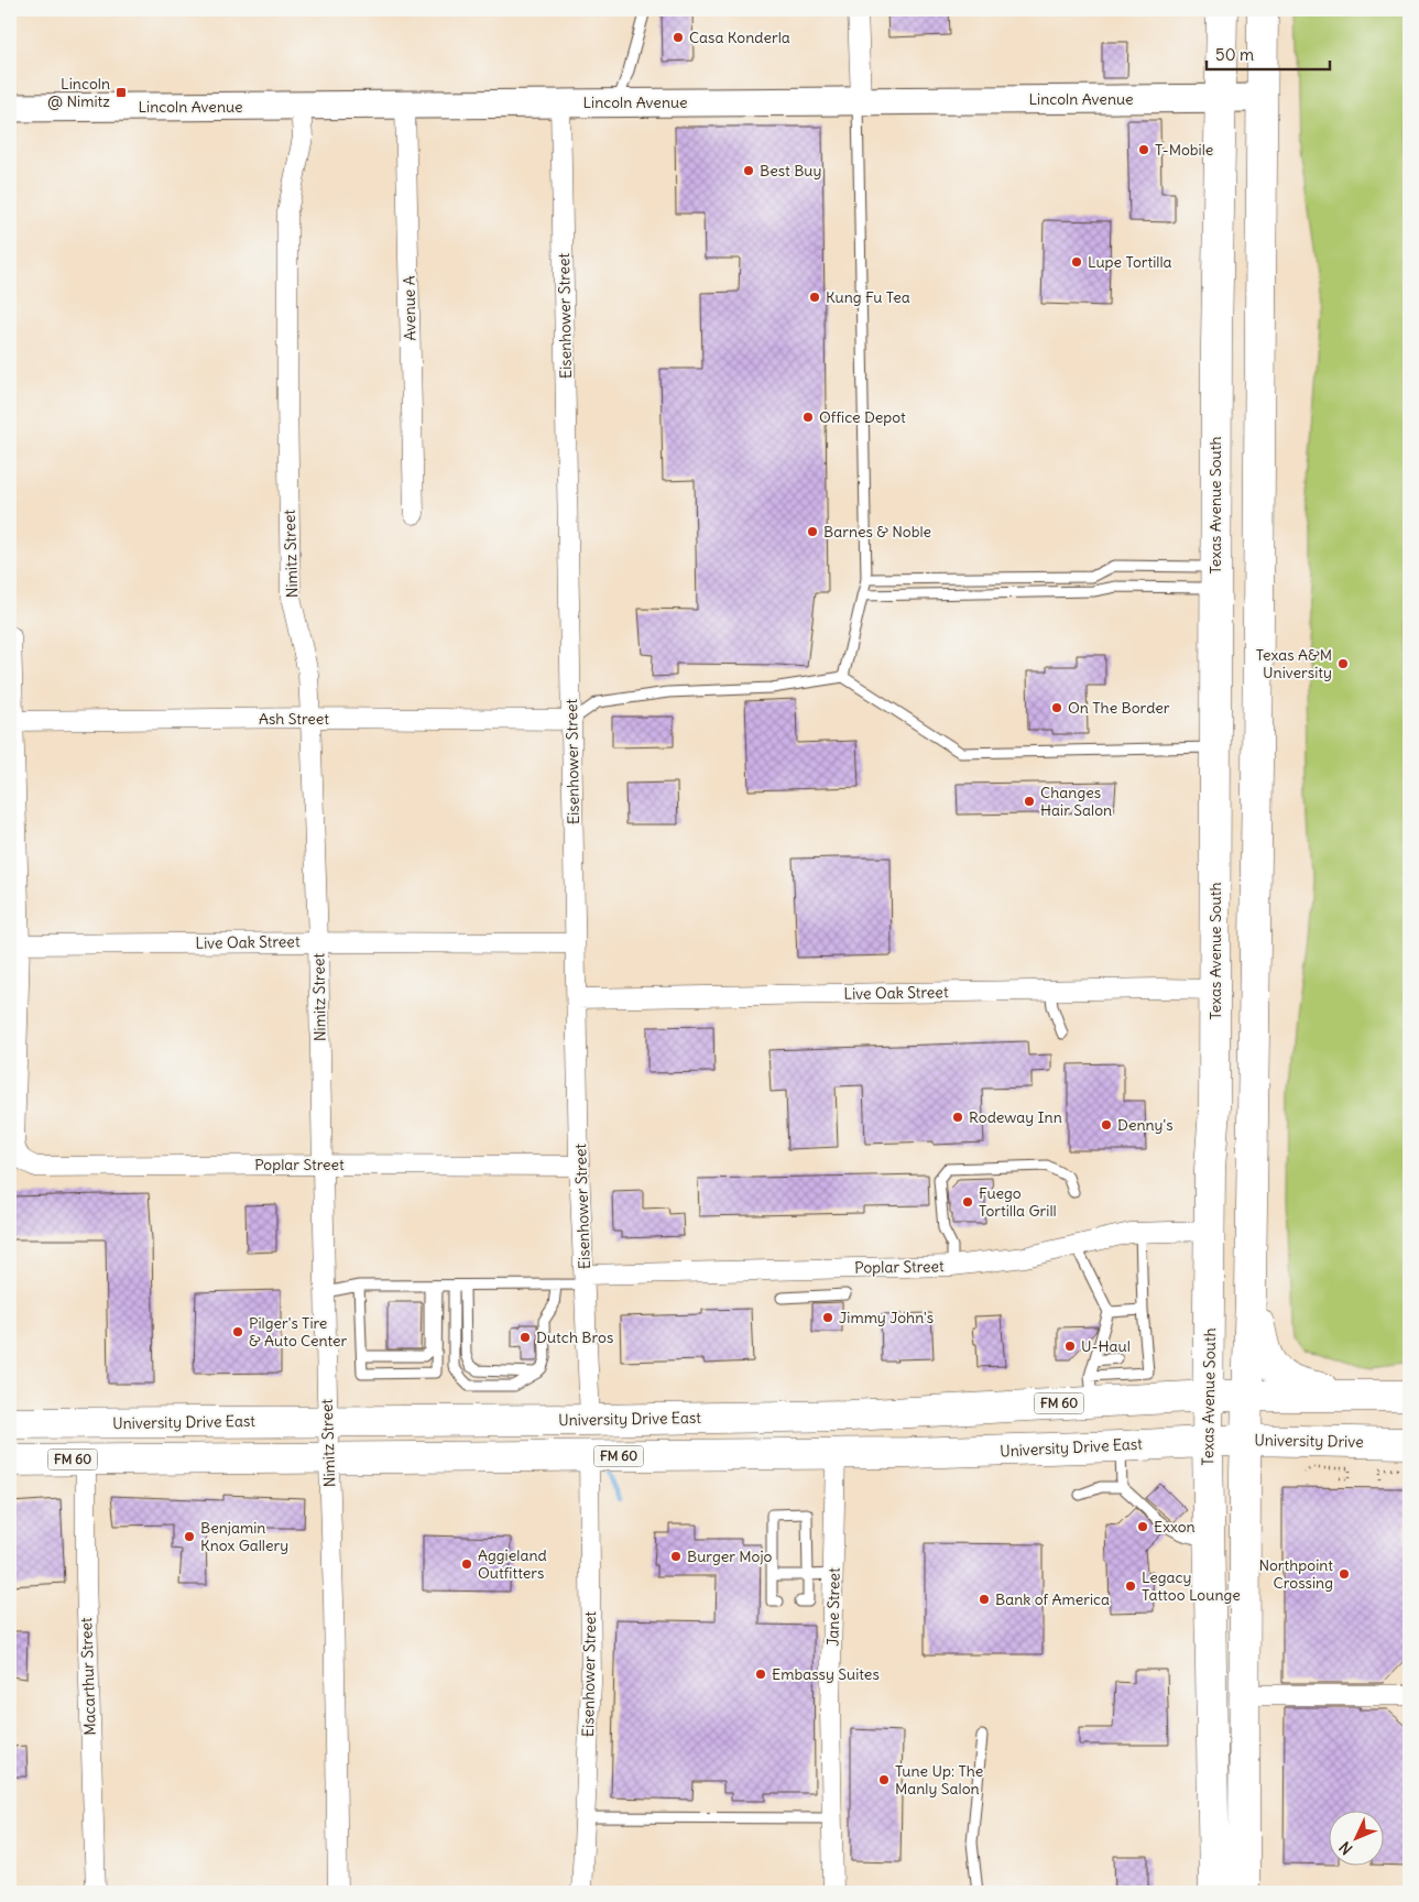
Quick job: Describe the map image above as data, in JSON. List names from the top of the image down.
{
  "streets": {
    "main road": [
      "Texas Avenue South",
      "FM 60",
      "University Drive East",
      "University Drive"
    ],
    "street": [
      "Lincoln Avenue",
      "Avenue A",
      "Eisenhower Street",
      "Nimitz Street",
      "Ash Street",
      "Live Oak Street",
      "Poplar Street",
      "Jane Street",
      "Macarthur Street"
    ]
  },
  "crossings": [
    ["Lincoln Avenue", "Avenue A"],
    ["Lincoln Avenue", "Eisenhower Street"],
    ["Lincoln Avenue", "Texas Avenue South"],
    ["Lincoln Avenue", "Nimitz Street"],
    ["Eisenhower Street", "Ash Street"],
    ["Eisenhower Street", "Live Oak Street"],
    ["Eisenhower Street", "Poplar Street"],
    ["Eisenhower Street", "University Drive East"],
    ["Texas Avenue South", "Live Oak Street"],
    ["Texas Avenue South", "Poplar Street"],
    ["Texas Avenue South", "University Drive East"],
    ["Texas Avenue South", "University Drive"],
    ["Nimitz Street", "Ash Street"],
    ["Nimitz Street", "Live Oak Street"],
    ["Nimitz Street", "Poplar Street"],
    ["Nimitz Street", "University Drive East"],
    ["Live Oak Street", "Poplar Street"],
    ["FM 60", "University Drive East"],
    ["University Drive East", "University Drive"],
    ["University Drive East", "Jane Street"],
    ["University Drive East", "Macarthur Street"]
  ],
  "places": {
    "other": [
      "Casa Konderla",
      "T-Mobile",
      "Best Buy",
      "Lupe Tortilla",
      "Kung Fu Tea",
      "Office Depot",
      "Barnes & Noble",
      "Texas A&M University",
      "On The Border",
      "Changes Hair Salon",
      "Rodeway Inn",
      "Denny's",
      "Fuego Tortilla Grill",
      "Jimmy John's",
      "Pilger's Tire & Auto Center",
      "Dutch Bros",
      "U-Haul",
      "Exxon",
      "Benjamin Knox Gallery",
      "Burger Mojo",
      "Aggieland Outfitters",
      "Northpoint Crossing",
      "Legacy Tattoo Lounge",
      "Bank of America",
      "Embassy Suites",
      "Tune Up: The Manly Salon"
    ],
    "transit": ["Lincoln @ Nimitz"]
  },
  "scale_bar": "50 m",
  "north": "bottom left"
}
